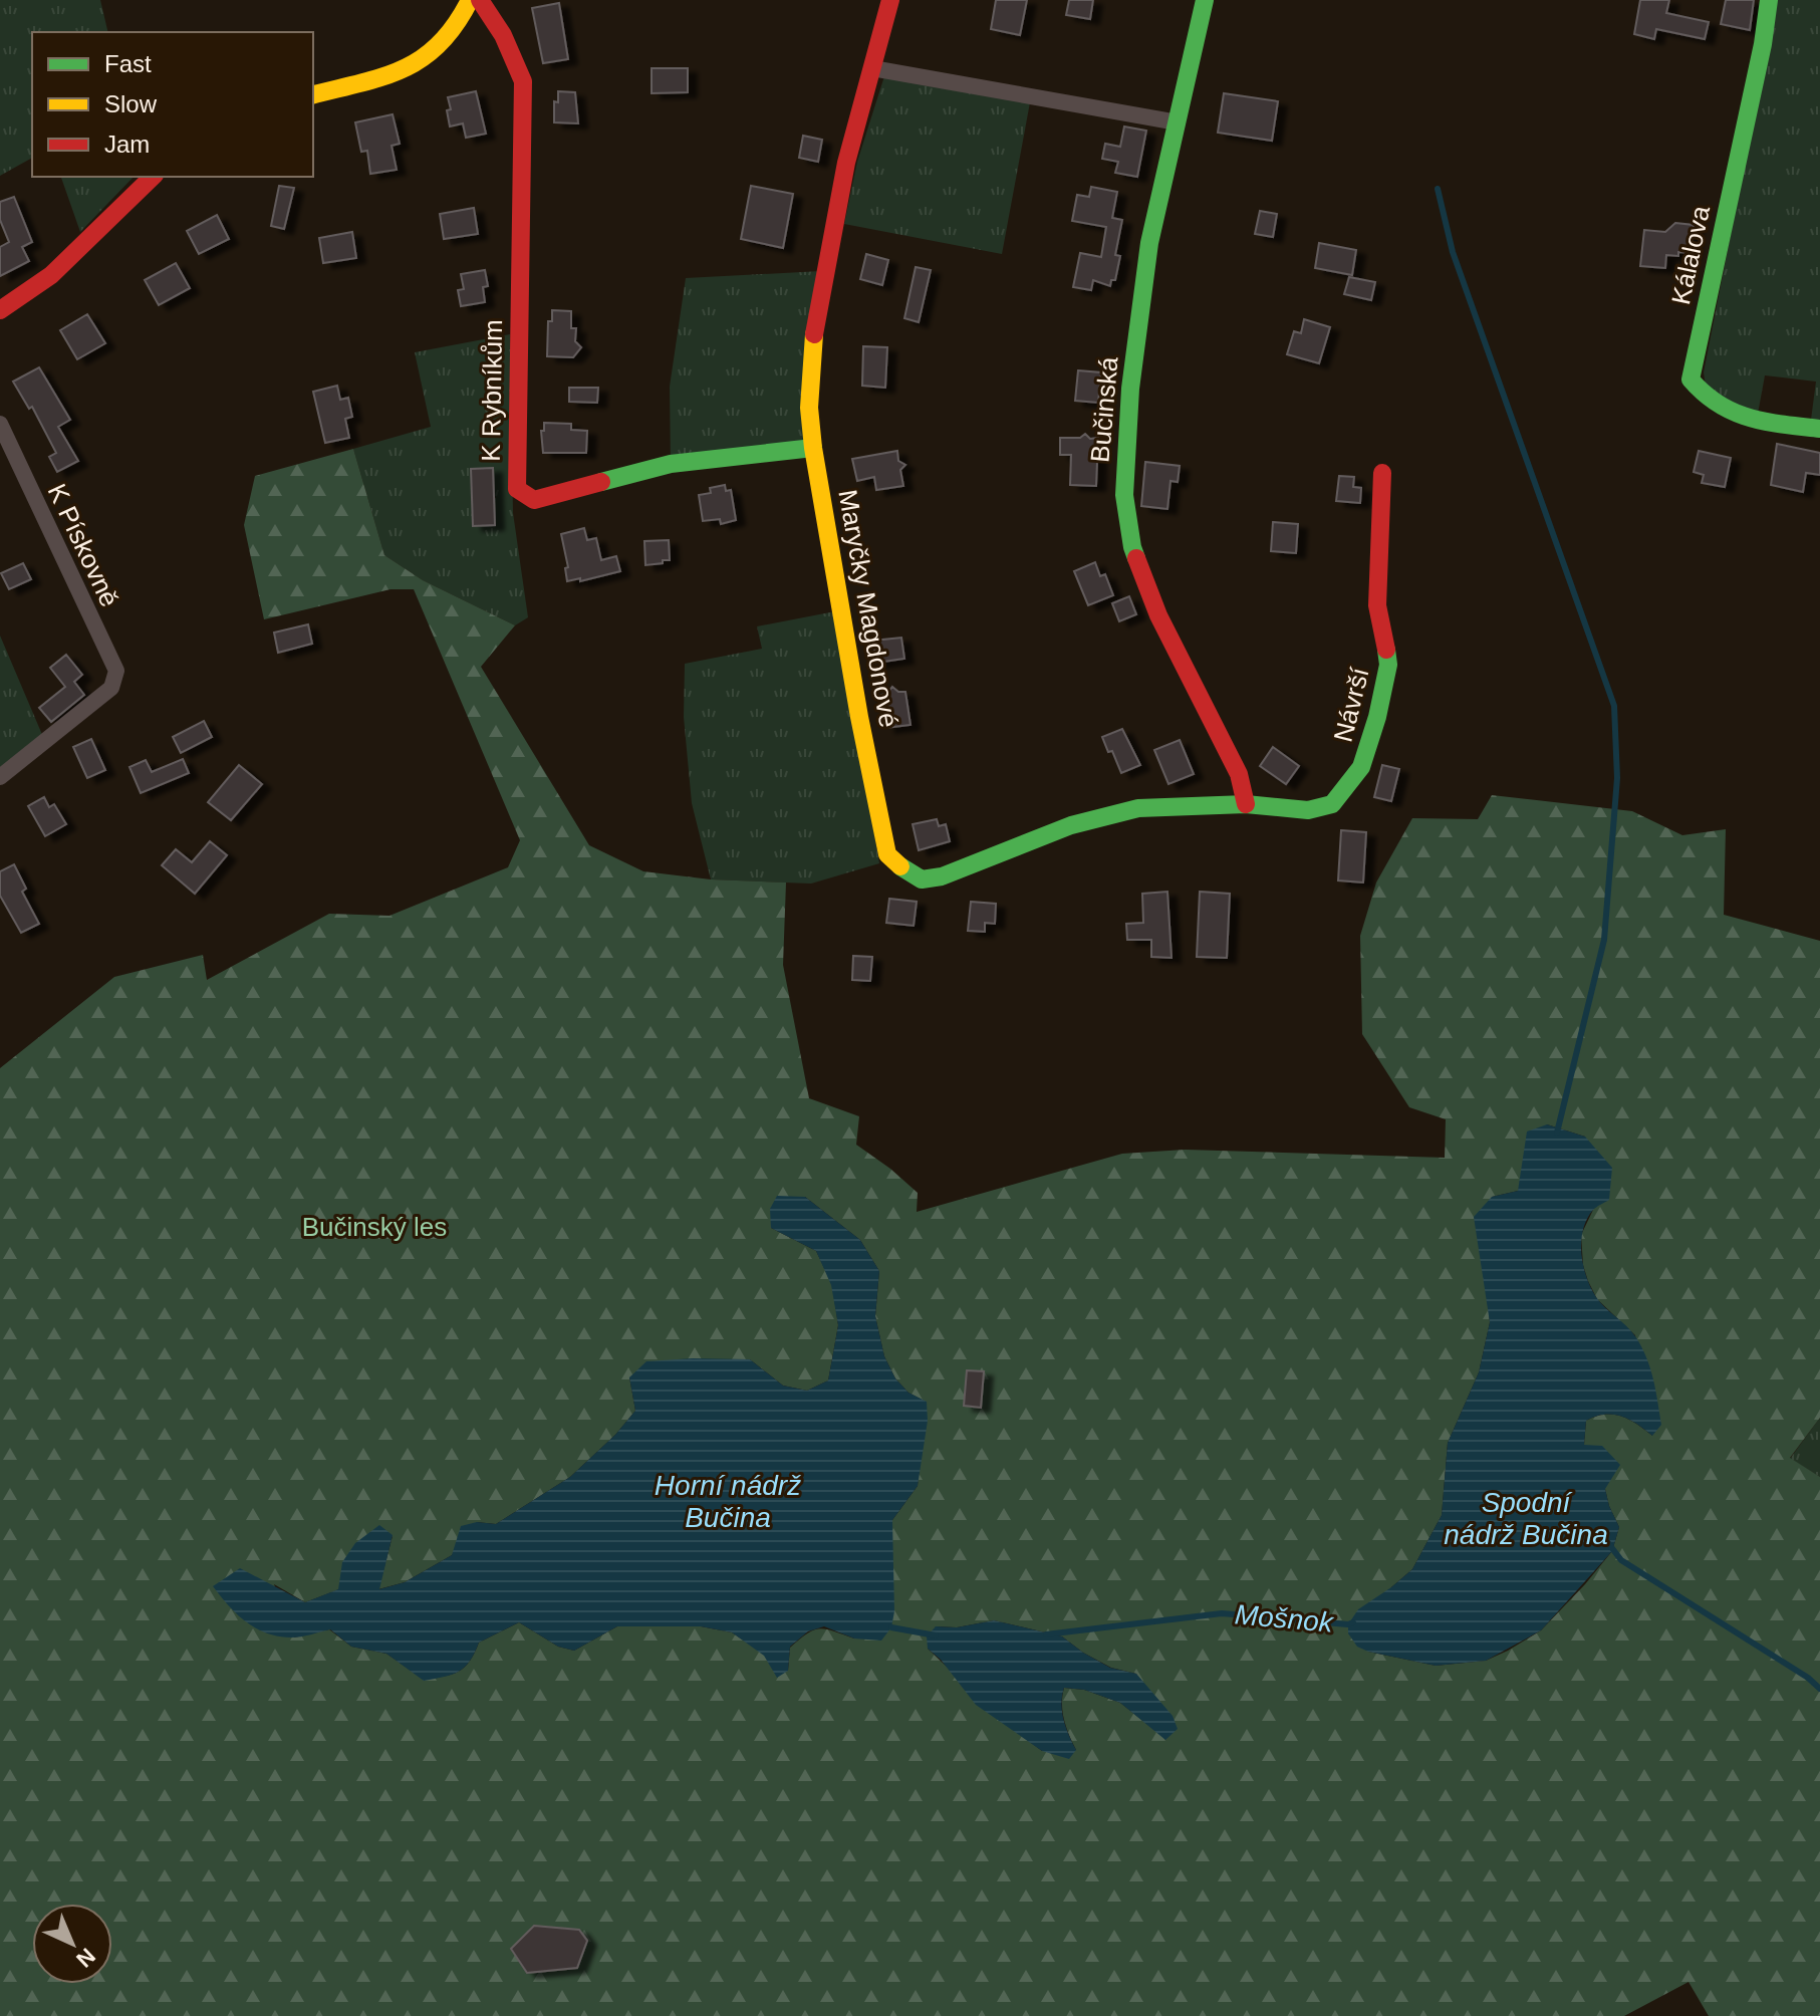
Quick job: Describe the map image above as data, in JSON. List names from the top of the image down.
{
  "streets": {
    "street": [
      "Kálalova",
      "K Rybníkům",
      "Bučinská",
      "K Pískovně",
      "Maryčky Magdonové",
      "Návrší"
    ]
  },
  "crossings": [
    ["K Rybníkům", "Maryčky Magdonové"],
    ["Bučinská", "Maryčky Magdonové"],
    ["Bučinská", "Návrší"],
    ["Maryčky Magdonové", "Návrší"]
  ],
  "water": ["Horní nádrž Bučina", "Spodní nádrž Bučina", "Mošnok"],
  "parks": ["Bučinský les"],
  "legend": ["Fast", "Slow", "Jam"],
  "north": "bottom right"
}
